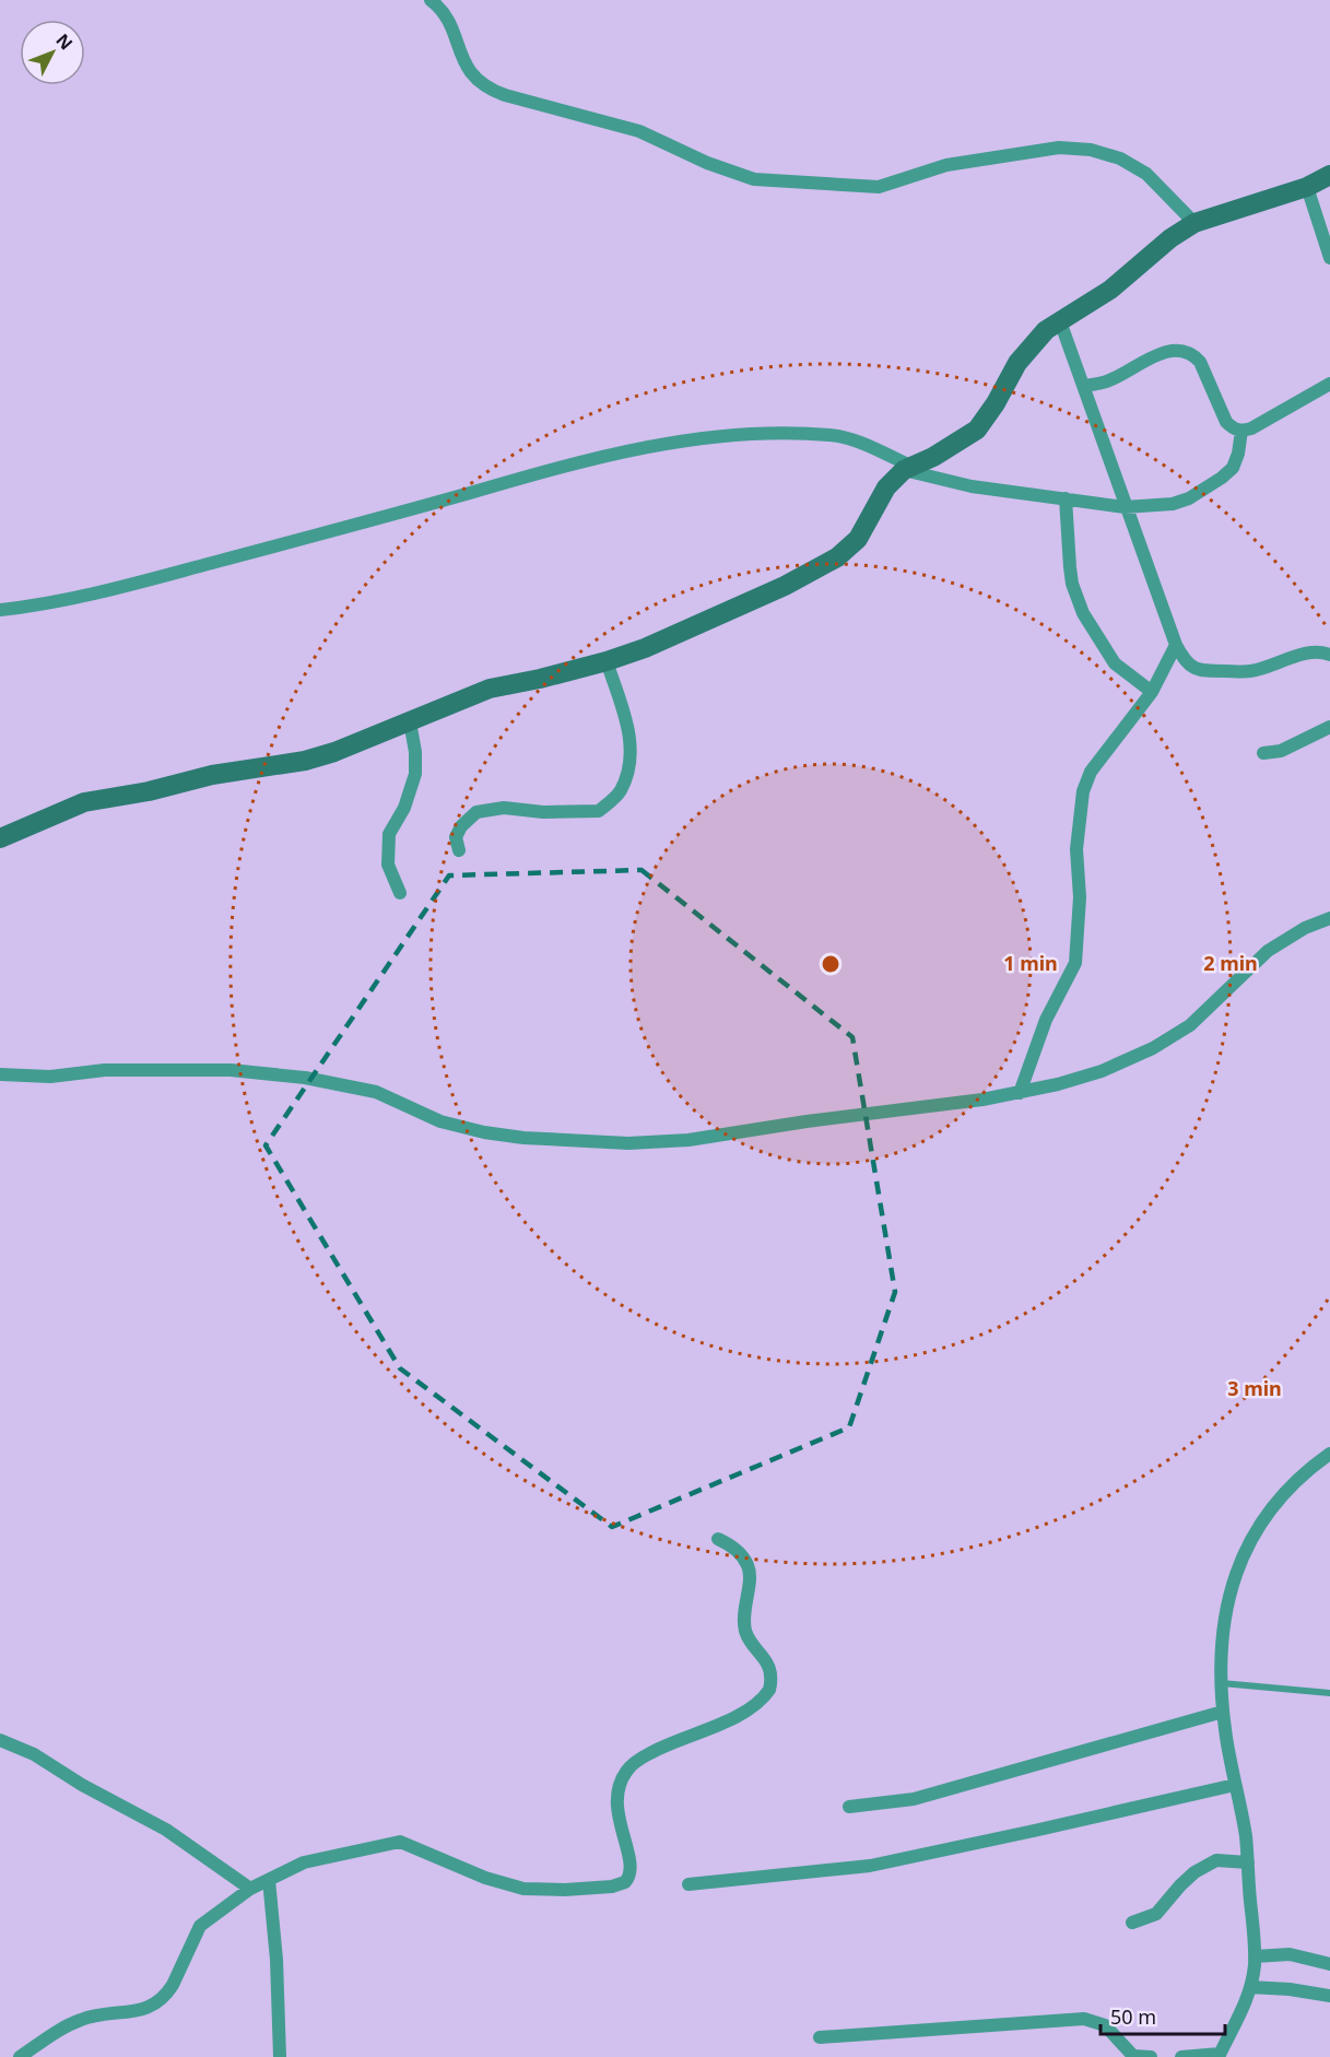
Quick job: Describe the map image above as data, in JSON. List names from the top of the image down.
{
  "scale_bar": "50 m",
  "north": "top right",
  "rings": ["1 min", "2 min", "3 min"]
}
